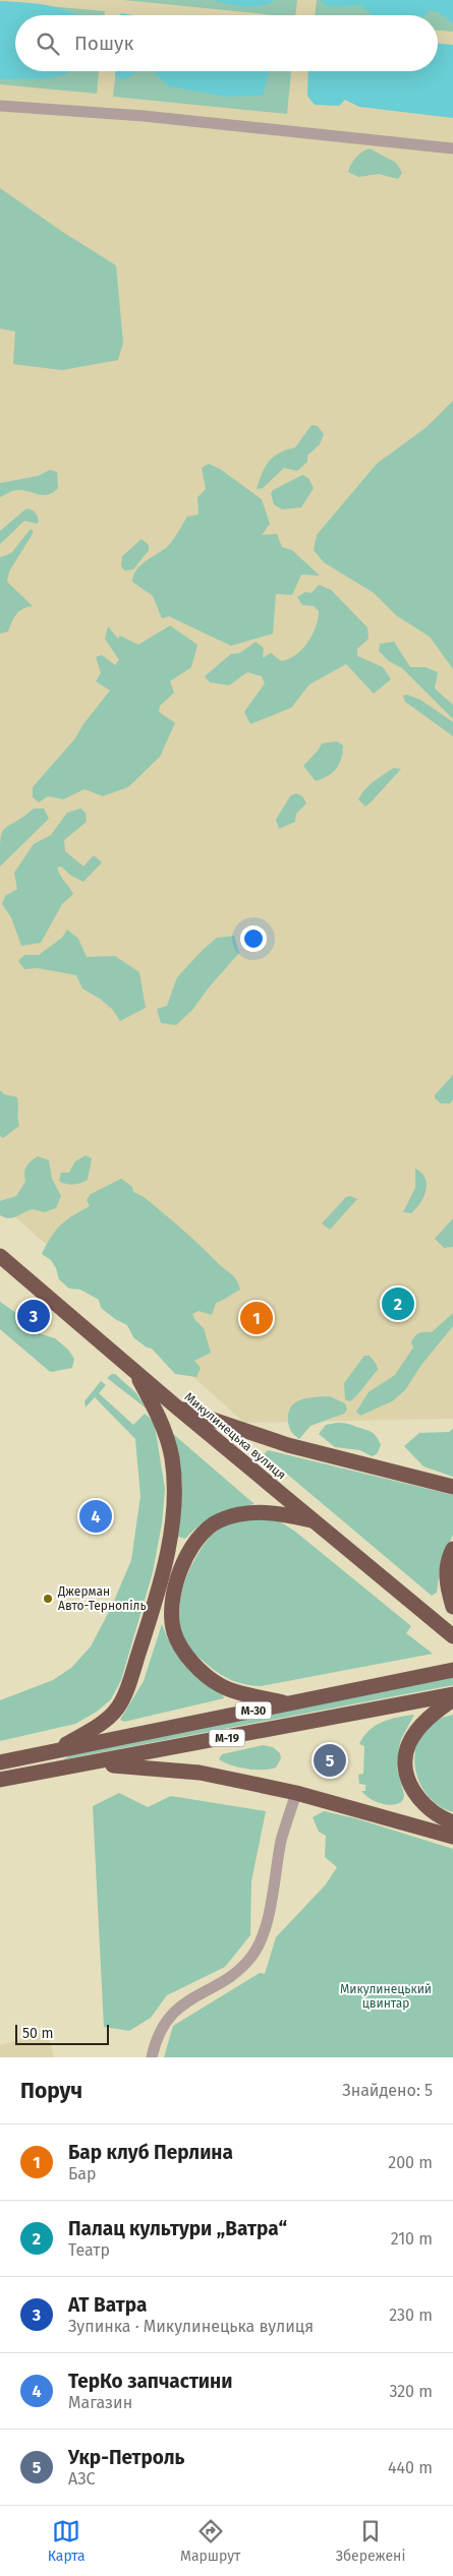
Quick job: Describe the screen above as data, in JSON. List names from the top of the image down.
{
  "streets": {
    "highway": ["Микулинецька вулиця", "М-30", "М-19"]
  },
  "parks": ["Микулинецький цвинтар"],
  "places": ["Джерман Авто-Тернопіль"],
  "scale_bar": "50 m",
  "page": {
    "search": "Пошук",
    "pins": [
      "2",
      "3",
      "1",
      "4",
      "5"
    ],
    "scale": "50 m",
    "heading": ["Поруч", "Знайдено: 5"],
    "list": [
      {
        "mark": "1",
        "name": "Бар клуб Перлина",
        "note": "Бар",
        "value": "200 m"
      },
      {
        "mark": "2",
        "name": "Палац культури „Ватра“",
        "note": "Театр",
        "value": "210 m"
      },
      {
        "mark": "3",
        "name": "АТ Ватра",
        "note": "Зупинка · Микулинецька вулиця",
        "value": "230 m"
      },
      {
        "mark": "4",
        "name": "ТерКо запчастини",
        "note": "Магазин",
        "value": "320 m"
      },
      {
        "mark": "5",
        "name": "Укр-Петроль",
        "note": "АЗС",
        "value": "440 m"
      }
    ],
    "nav": ["Карта", "Маршрут", "Збережені"]
  }
}
